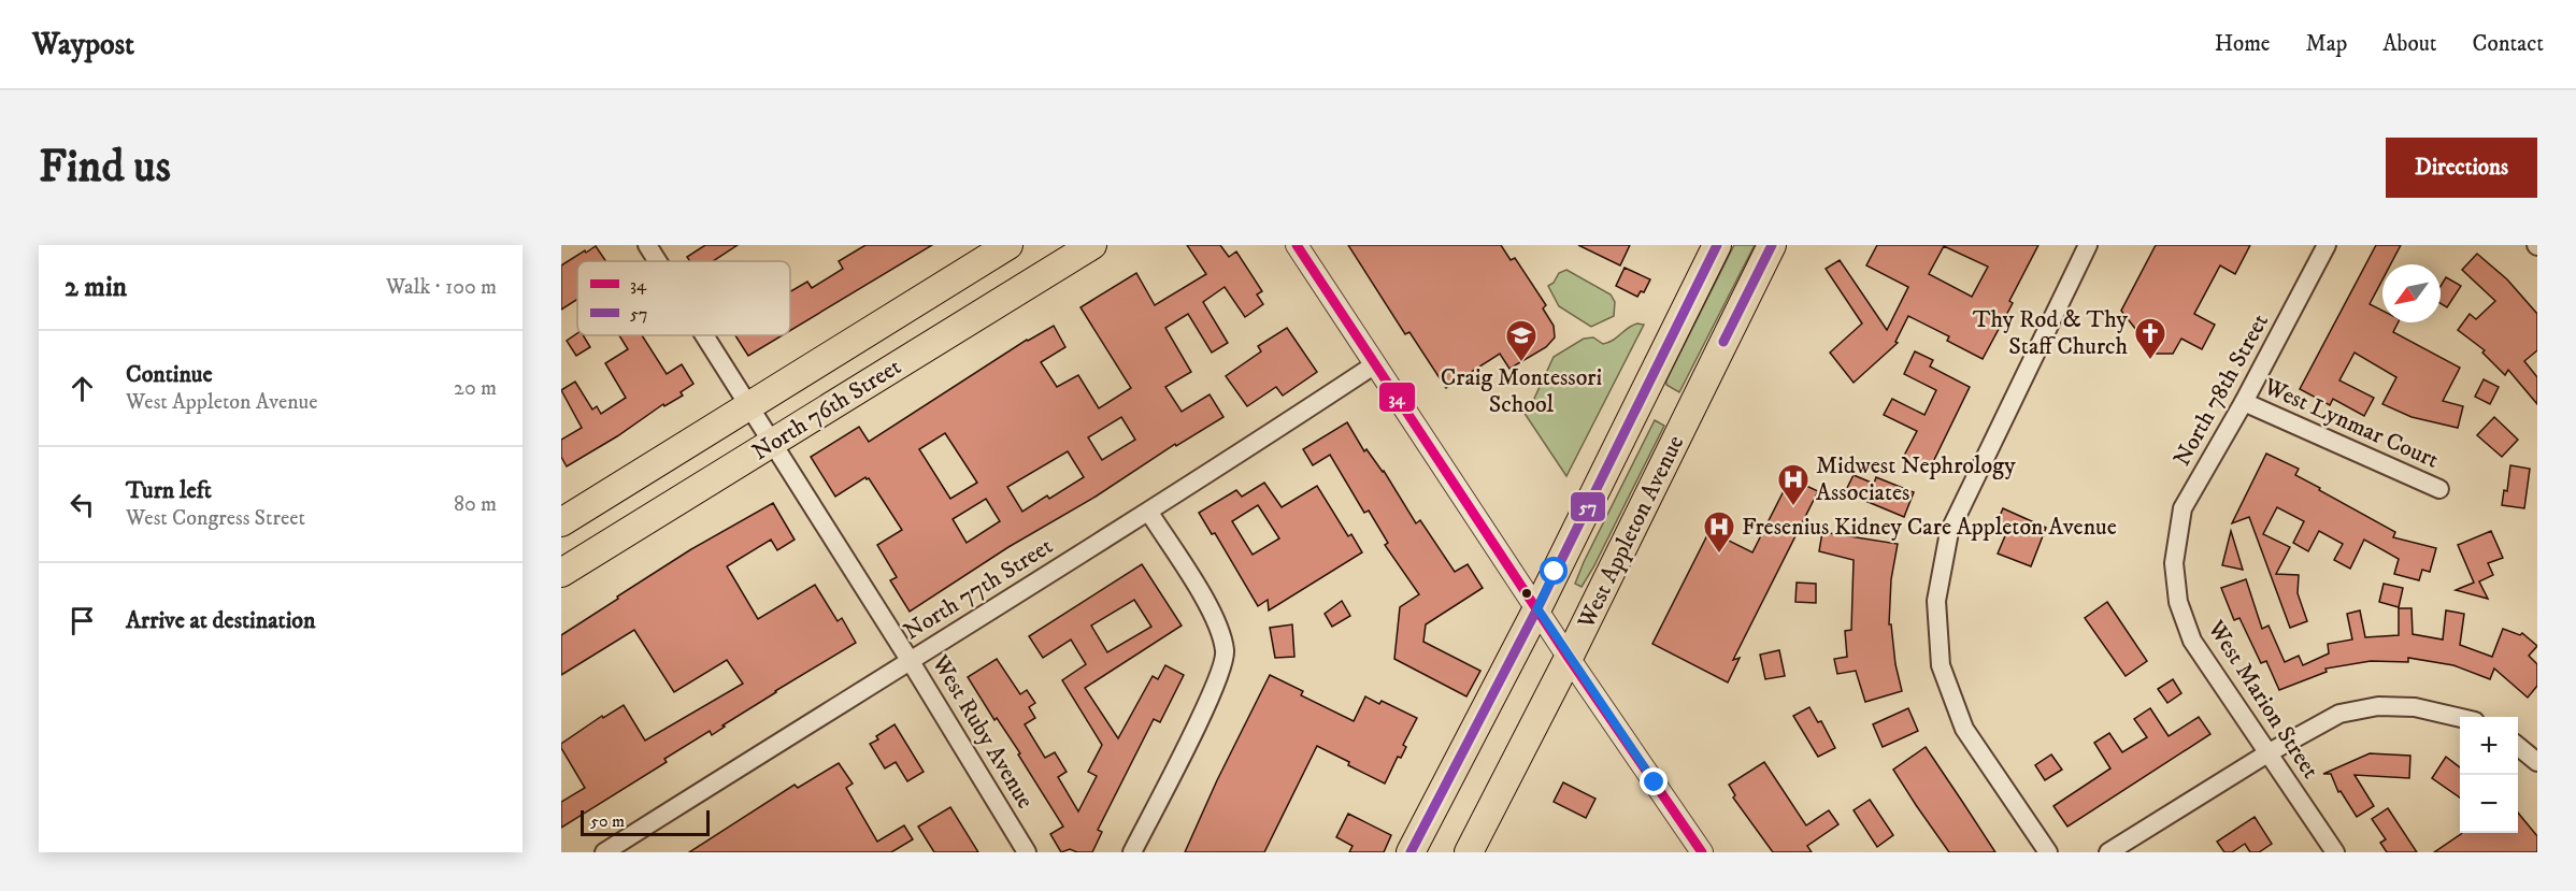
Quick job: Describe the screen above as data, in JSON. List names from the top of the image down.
{
  "streets": {
    "main road": ["North 76th Street", "West Appleton Avenue"],
    "street": [
      "North 78th Street",
      "West Lynmar Court",
      "North 77th Street",
      "West Marion Street",
      "West Ruby Avenue"
    ]
  },
  "crossings": [
    ["North 78th Street", "West Lynmar Court"],
    ["North 78th Street", "West Marion Street"],
    ["North 76th Street", "West Ruby Avenue"],
    ["North 77th Street", "West Ruby Avenue"]
  ],
  "places": {
    "church": ["Thy Rod & Thy Staff Church"],
    "school or university": ["Craig Montessori School"],
    "hospital": ["Midwest Nephrology Associates", "Fresenius Kidney Care Appleton Avenue"]
  },
  "lines": ["transit line 34", "transit line 57"],
  "legend": ["34", "57"],
  "scale_bar": "50 m",
  "north": "bottom left",
  "page": {
    "header": "Waypost",
    "nav": [
      "Home",
      "Map",
      "About",
      "Contact"
    ],
    "buttons": "Directions",
    "title": "Find us",
    "heading": ["2 min", "Walk · 100 m"],
    "list": [
      ["Continue", "West Appleton Avenue", "20 m"],
      ["Turn left", "West Congress Street", "80 m"],
      "Arrive at destination"
    ],
    "map_buttons": ["+", "−"],
    "scale": "50 m"
  }
}
